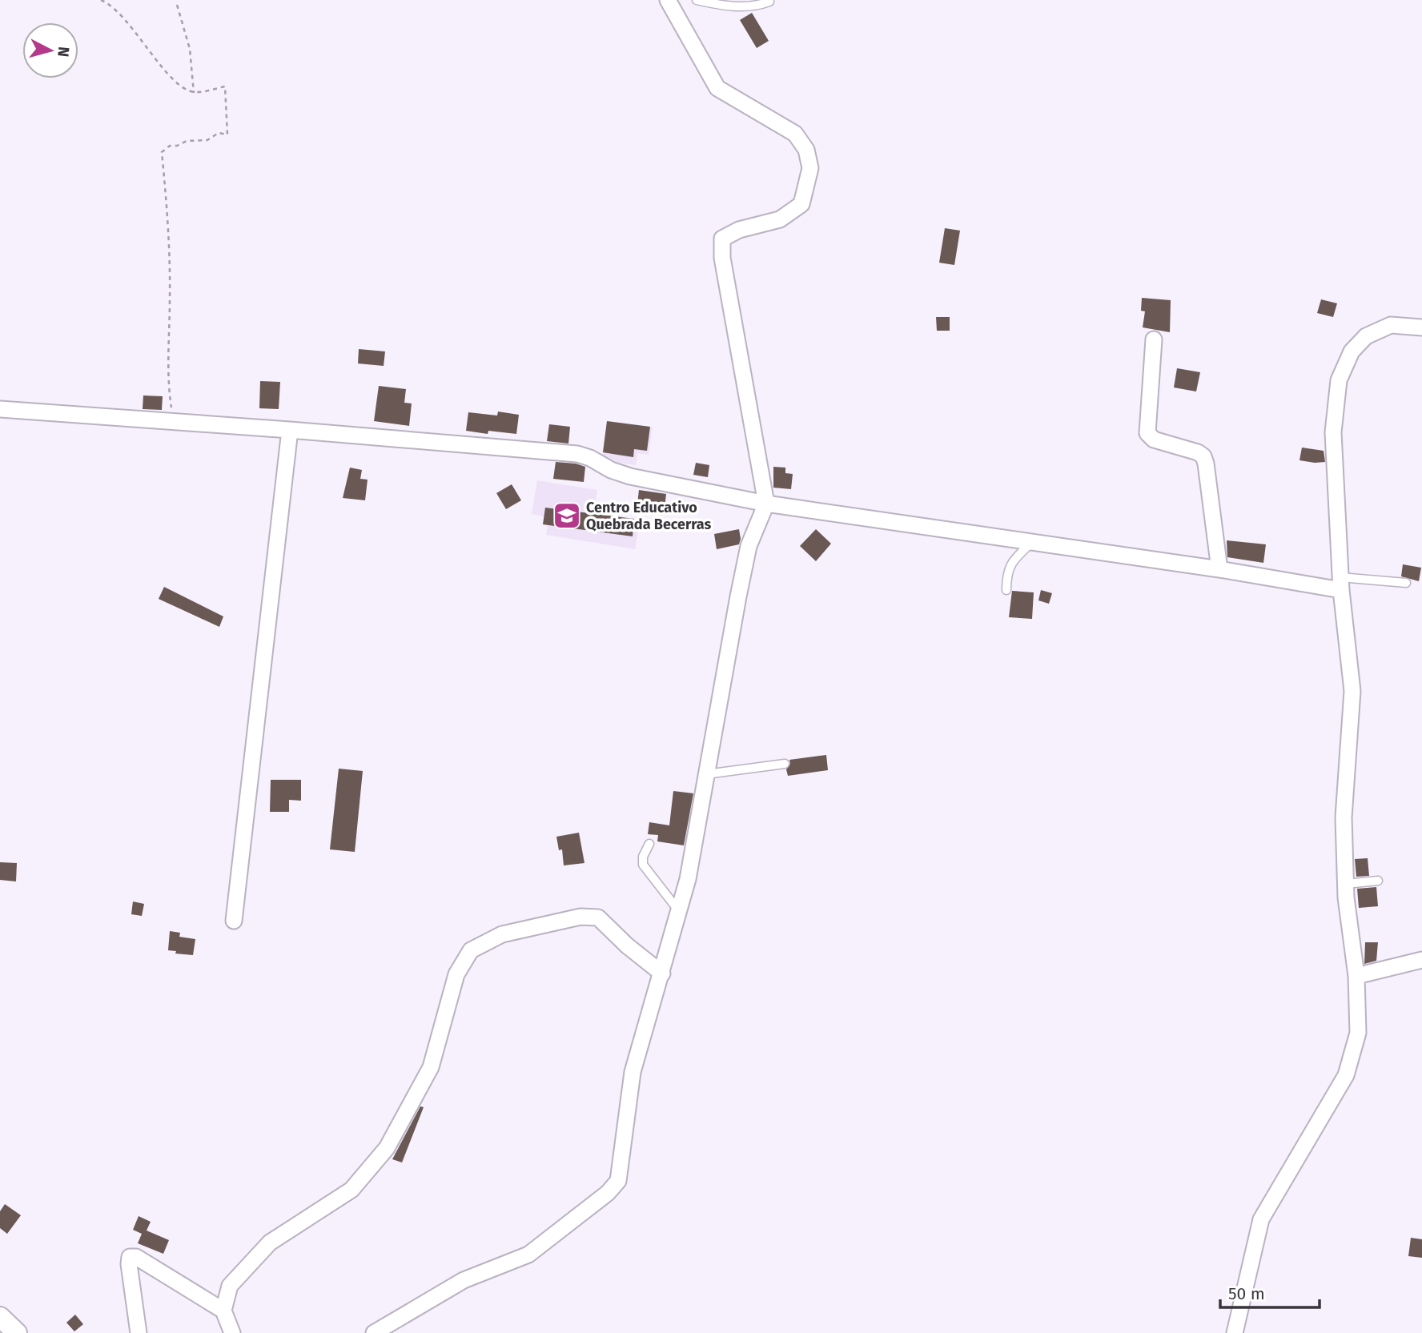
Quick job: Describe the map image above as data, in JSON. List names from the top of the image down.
{
  "places": {
    "school or university": ["Centro Educativo Quebrada Becerras"]
  },
  "scale_bar": "50 m",
  "north": "right"
}
